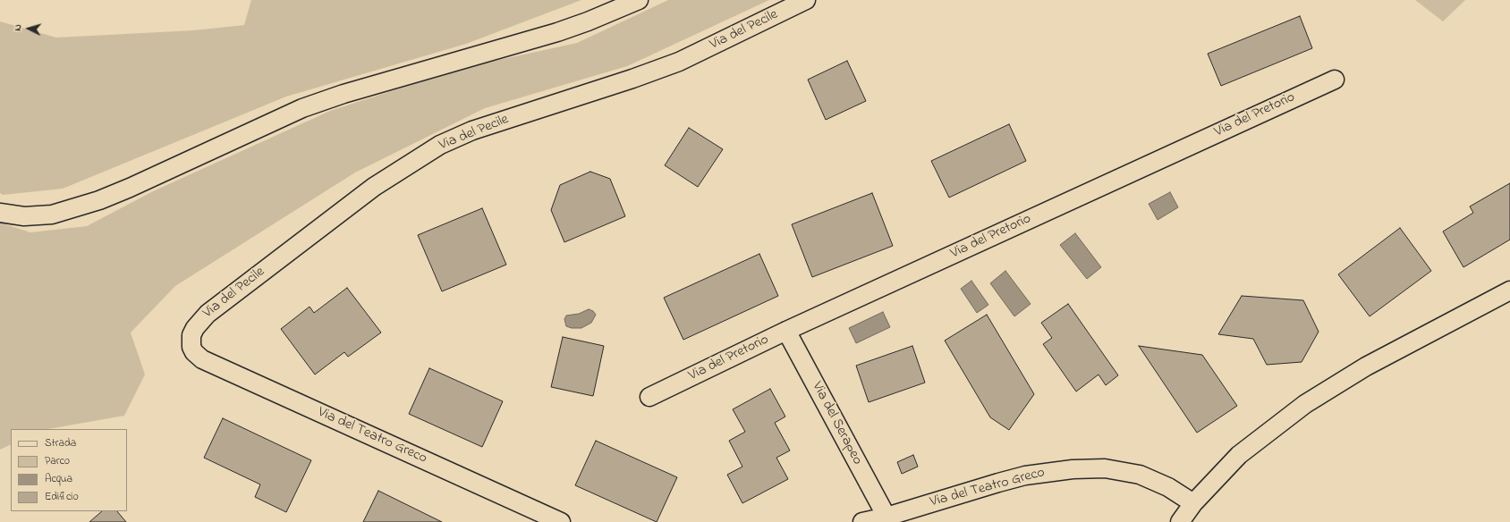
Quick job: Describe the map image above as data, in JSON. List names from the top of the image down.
{
  "streets": {
    "street": [
      "Via del Pecile",
      "Via del Pretorio",
      "Via del Serapeo",
      "Via del Teatro Greco"
    ]
  },
  "crossings": [
    ["Via del Pecile", "Via del Teatro Greco"],
    ["Via del Pretorio", "Via del Serapeo"],
    ["Via del Serapeo", "Via del Teatro Greco"]
  ],
  "legend": [
    "Strada",
    "Parco",
    "Acqua",
    "Edificio"
  ],
  "north": "left"
}
